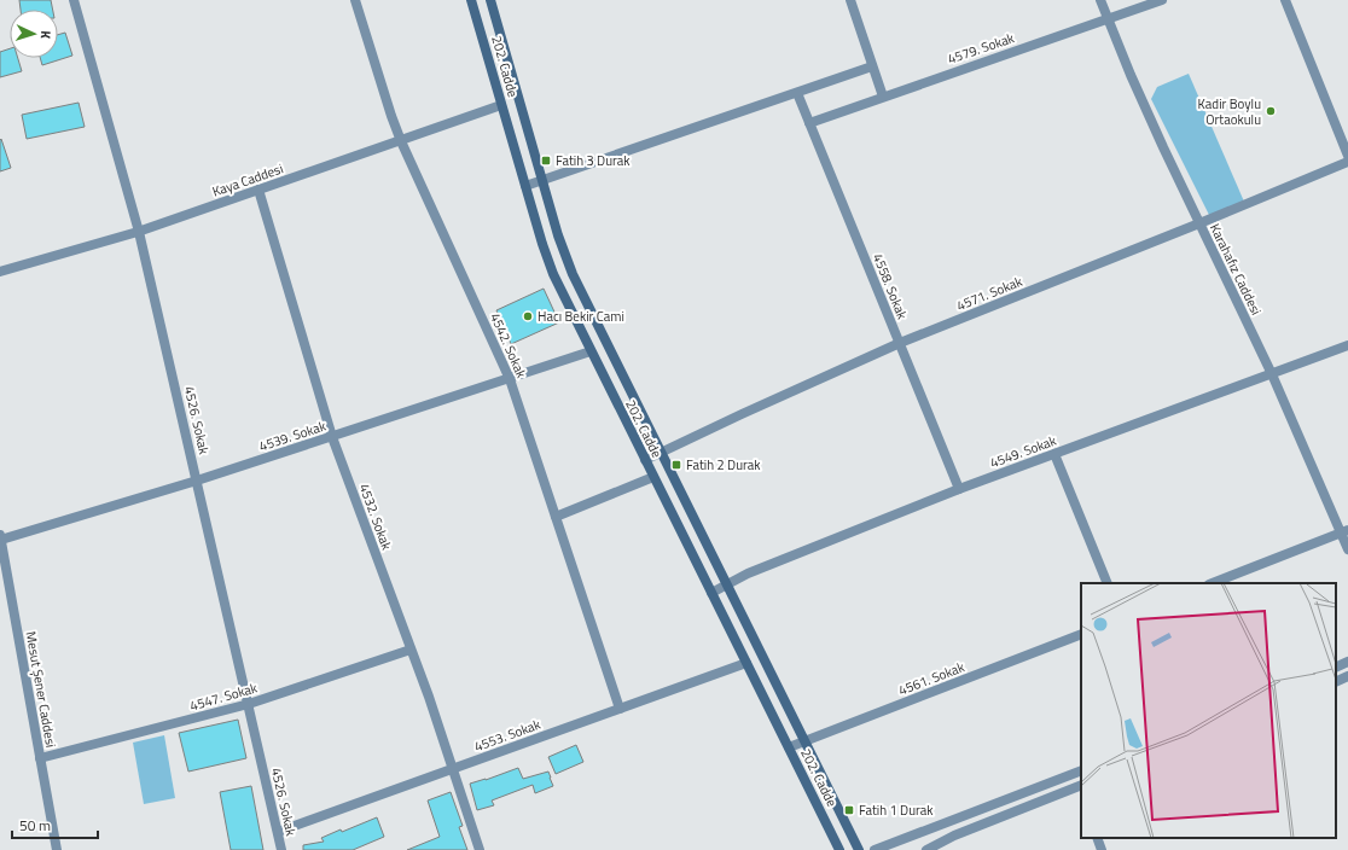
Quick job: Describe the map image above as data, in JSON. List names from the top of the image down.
{
  "streets": {
    "main road": ["202. Cadde"],
    "street": [
      "4579. Sokak",
      "Kaya Caddesi",
      "Karahafız Caddesi",
      "4558. Sokak",
      "4571. Sokak",
      "4542. Sokak",
      "4526. Sokak",
      "4539. Sokak",
      "4549. Sokak",
      "4532. Sokak",
      "4561. Sokak",
      "Mesut Şener Caddesi",
      "4547. Sokak",
      "4553. Sokak"
    ]
  },
  "crossings": [
    ["4579. Sokak", "Karahafız Caddesi"],
    ["4579. Sokak", "4558. Sokak"],
    ["202. Cadde", "Kaya Caddesi"],
    ["202. Cadde", "4571. Sokak"],
    ["202. Cadde", "4539. Sokak"],
    ["202. Cadde", "4549. Sokak"],
    ["202. Cadde", "4561. Sokak"],
    ["202. Cadde", "4553. Sokak"],
    ["Kaya Caddesi", "4542. Sokak"],
    ["Kaya Caddesi", "4526. Sokak"],
    ["Kaya Caddesi", "4532. Sokak"],
    ["Karahafız Caddesi", "4571. Sokak"],
    ["Karahafız Caddesi", "4549. Sokak"],
    ["4558. Sokak", "4571. Sokak"],
    ["4558. Sokak", "4549. Sokak"],
    ["4542. Sokak", "4539. Sokak"],
    ["4542. Sokak", "4553. Sokak"],
    ["4526. Sokak", "4539. Sokak"],
    ["4526. Sokak", "4547. Sokak"],
    ["4526. Sokak", "4553. Sokak"],
    ["4539. Sokak", "4532. Sokak"],
    ["4539. Sokak", "Mesut Şener Caddesi"],
    ["4532. Sokak", "4547. Sokak"],
    ["4532. Sokak", "4553. Sokak"],
    ["Mesut Şener Caddesi", "4547. Sokak"]
  ],
  "places": {
    "other": ["Kadir Boylu Ortaokulu", "Hacı Bekir Cami"],
    "transit": ["Fatih 3 Durak", "Fatih 2 Durak", "Fatih 1 Durak"]
  },
  "scale_bar": "50 m",
  "north": "right"
}
